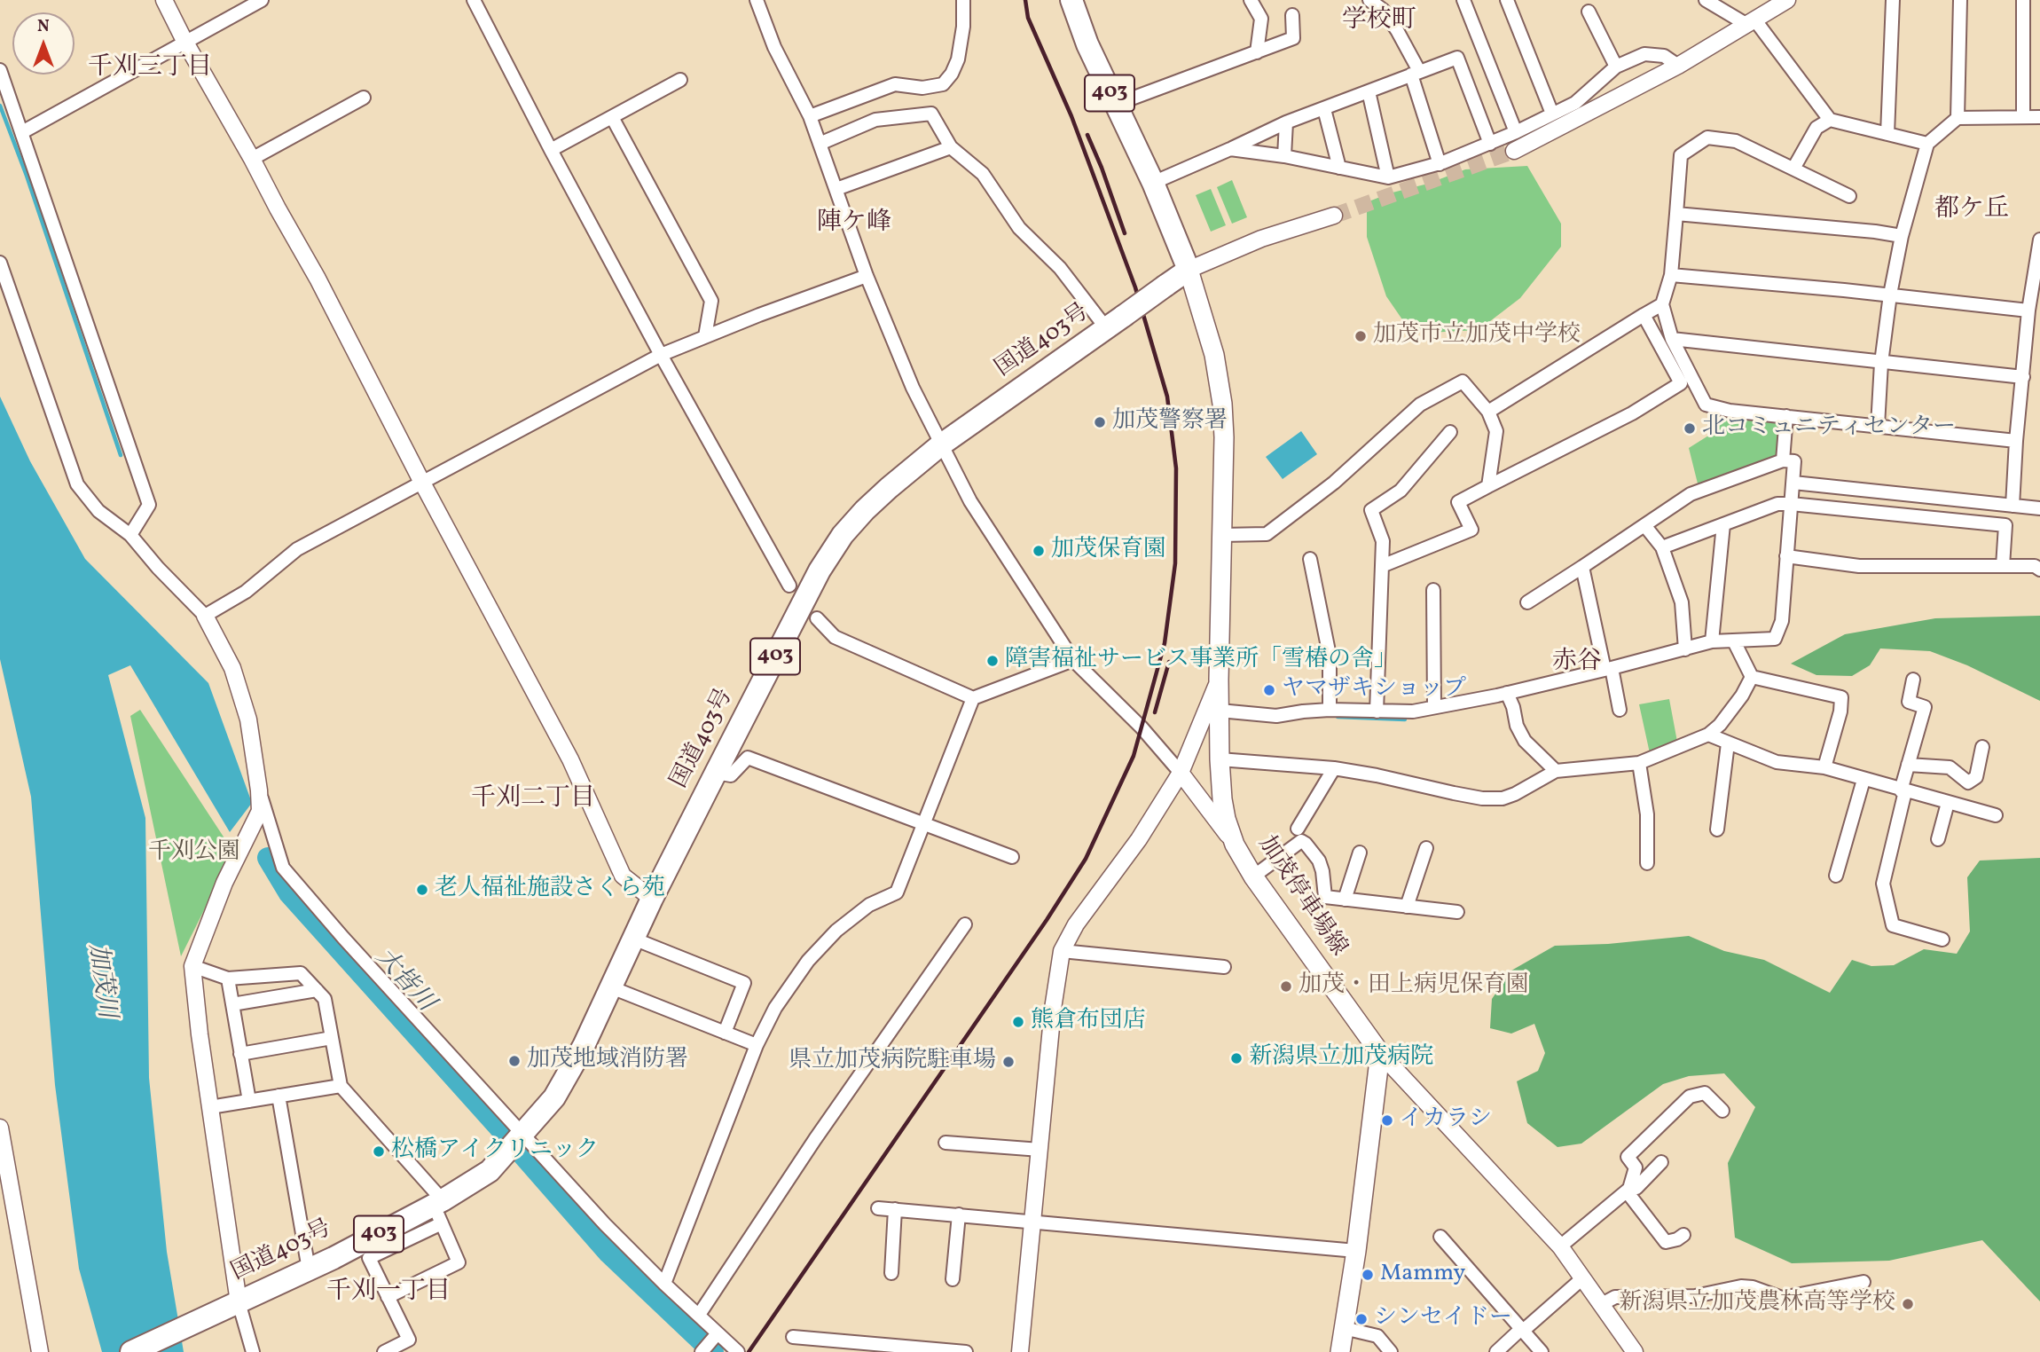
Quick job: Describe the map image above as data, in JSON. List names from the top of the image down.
{
  "streets": {
    "highway": ["403", "国道403号"],
    "main road": ["加茂停車場線"]
  },
  "crossings": [
    ["403", "国道403号"],
    ["403", "加茂停車場線"],
    ["国道403号", "加茂停車場線"]
  ],
  "districts": [
    "学校町",
    "千刈三丁目",
    "都ケ丘",
    "陣ケ峰",
    "赤谷",
    "千刈二丁目",
    "千刈一丁目"
  ],
  "water": ["加茂川", "大皆川"],
  "parks": ["千刈公園"],
  "places": [
    "加茂市立加茂中学校",
    "加茂警察署",
    "北コミュニティセンター",
    "加茂保育園",
    "障害福祉サービス事業所「雪椿の舎」",
    "ヤマザキショップ",
    "老人福祉施設さくら苑",
    "加茂・田上病児保育園",
    "熊倉布団店",
    "新潟県立加茂病院",
    "加茂地域消防署",
    "県立加茂病院駐車場",
    "イカラシ",
    "松橋アイクリニック",
    "Mammy",
    "新潟県立加茂農林高等学校",
    "シンセイドー"
  ],
  "north": "top"
}
